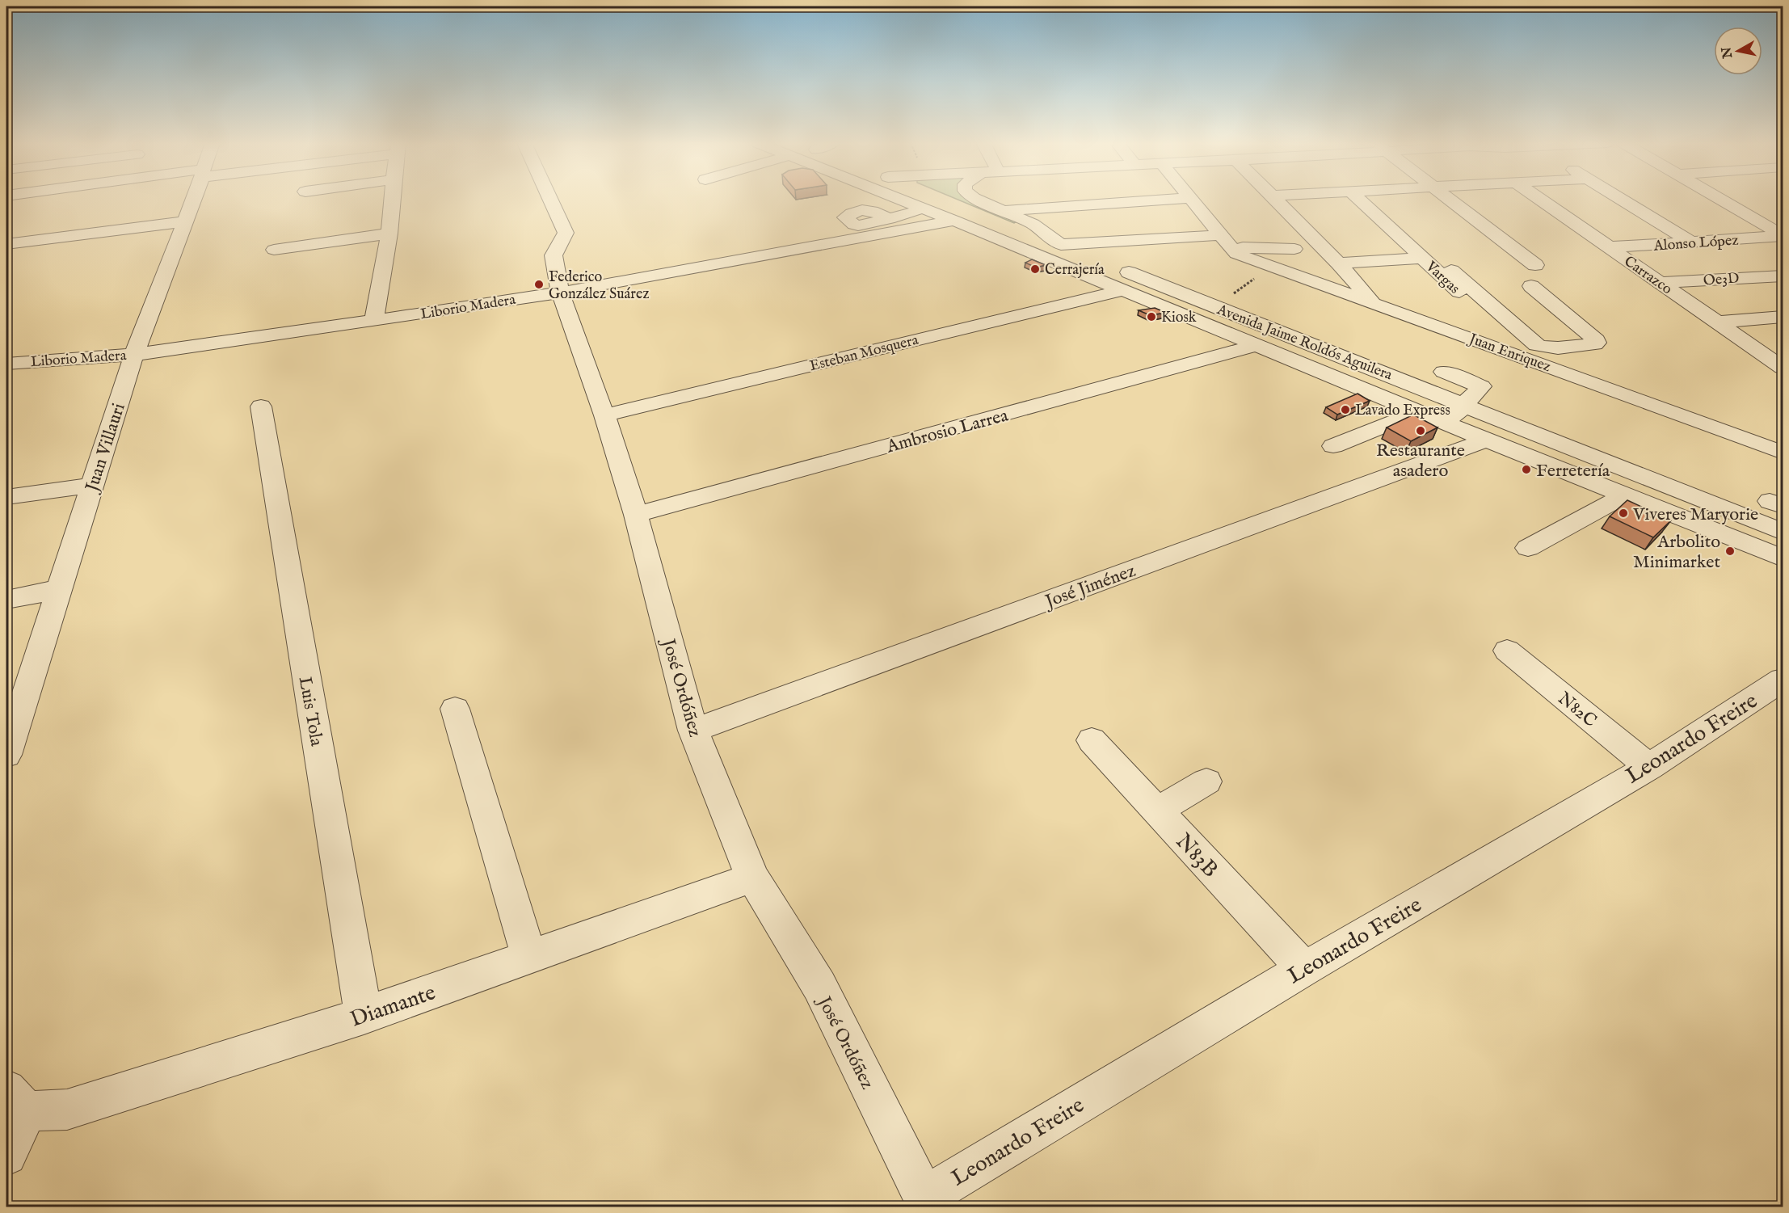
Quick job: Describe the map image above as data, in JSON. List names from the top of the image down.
{
  "streets": {
    "street": [
      "Alonso López",
      "Carrazco",
      "Vargas",
      "Oe3D",
      "Liborio Madera",
      "Avenida Jaime Roldós Aguilera",
      "Esteban Mosquera",
      "Juan Enriquez",
      "Ambrosio Larrea",
      "Juan Villauri",
      "José Jiménez",
      "José Ordóñez",
      "N82C",
      "Luis Tola",
      "Leonardo Freire",
      "N83B",
      "Diamante"
    ]
  },
  "crossings": [
    ["Alonso López", "Carrazco"],
    ["Carrazco", "Oe3D"],
    ["Vargas", "Juan Enriquez"],
    ["Liborio Madera", "Avenida Jaime Roldós Aguilera"],
    ["Liborio Madera", "Juan Villauri"],
    ["Liborio Madera", "José Ordóñez"],
    ["Avenida Jaime Roldós Aguilera", "Esteban Mosquera"],
    ["Avenida Jaime Roldós Aguilera", "Ambrosio Larrea"],
    ["Avenida Jaime Roldós Aguilera", "José Jiménez"],
    ["Esteban Mosquera", "José Ordóñez"],
    ["Ambrosio Larrea", "José Ordóñez"],
    ["José Jiménez", "José Ordóñez"],
    ["José Ordóñez", "Leonardo Freire"],
    ["José Ordóñez", "Diamante"],
    ["N82C", "Leonardo Freire"],
    ["Luis Tola", "Diamante"],
    ["Leonardo Freire", "N83B"]
  ],
  "places": [
    "Cerrajería",
    "Federico González Suárez",
    "Kiosk",
    "Lavado Express",
    "Restaurante asadero",
    "Ferretería",
    "Viveres Maryorie",
    "Arbolito Minimarket"
  ],
  "north": "left"
}
